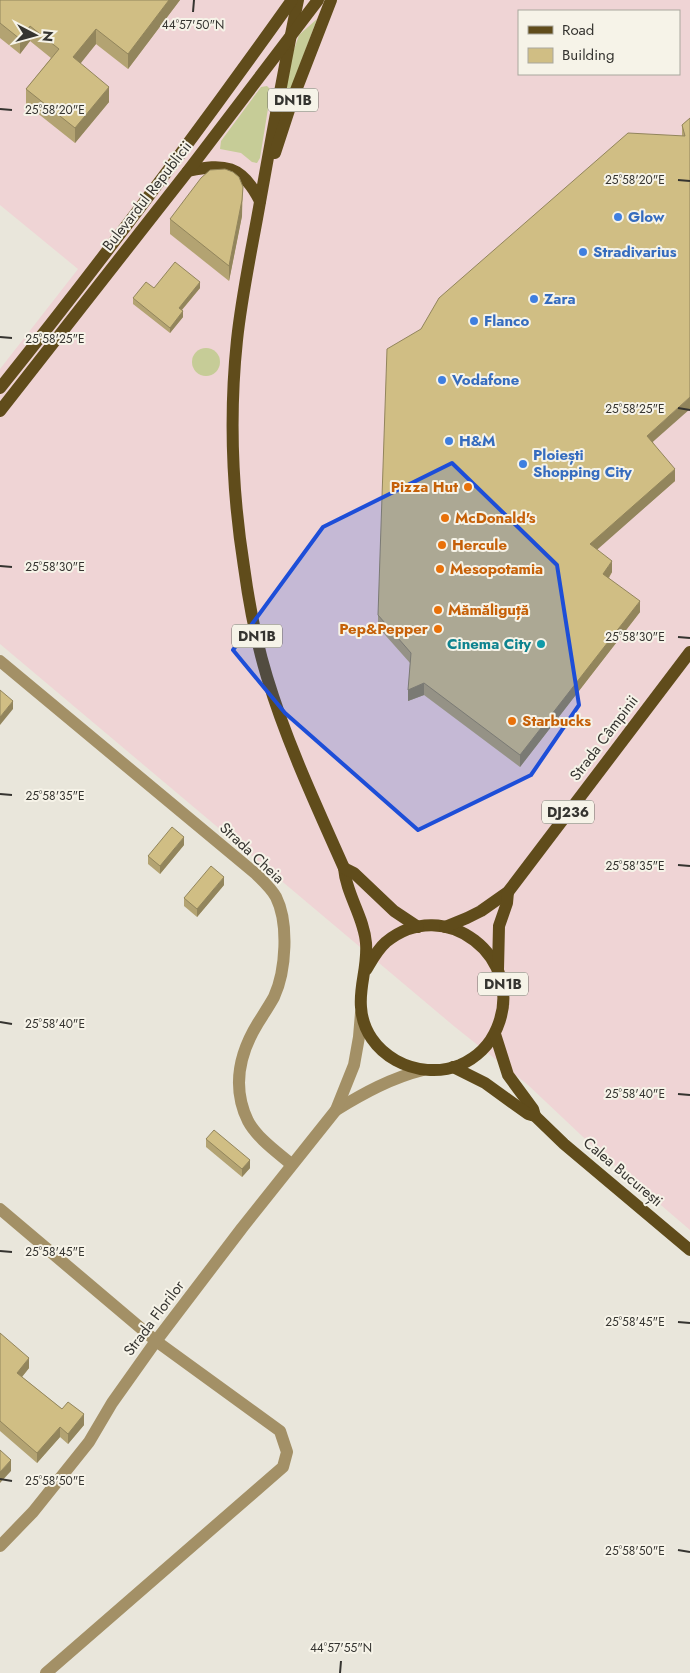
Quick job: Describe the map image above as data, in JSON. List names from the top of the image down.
{
  "streets": {
    "main road": [
      "DN1B",
      "Bulevardul Republicii",
      "Strada Câmpinii",
      "DJ236",
      "Calea București"
    ],
    "street": ["Strada Cheia", "Strada Florilor"]
  },
  "crossings": [
    ["DN1B", "Bulevardul Republicii"],
    ["DN1B", "DJ236"],
    ["Strada Câmpinii", "DJ236"],
    ["Strada Cheia", "Strada Florilor"]
  ],
  "places": [
    "Glow",
    "Stradivarius",
    "Zara",
    "Flanco",
    "Vodafone",
    "H&M",
    "Ploiești Shopping City",
    "Pizza Hut",
    "McDonald's",
    "Hercule",
    "Mesopotamia",
    "Mămăliguță",
    "Pep&Pepper",
    "Cinema City",
    "Starbucks"
  ],
  "legend": ["Road", "Building"],
  "north": "right",
  "coordinates": [
    "44°57'50\"N",
    "25°58'20\"E",
    "25°58'25\"E",
    "25°58'30\"E",
    "25°58'35\"E",
    "25°58'40\"E",
    "25°58'45\"E",
    "25°58'50\"E",
    "44°57'55\"N"
  ]
}
